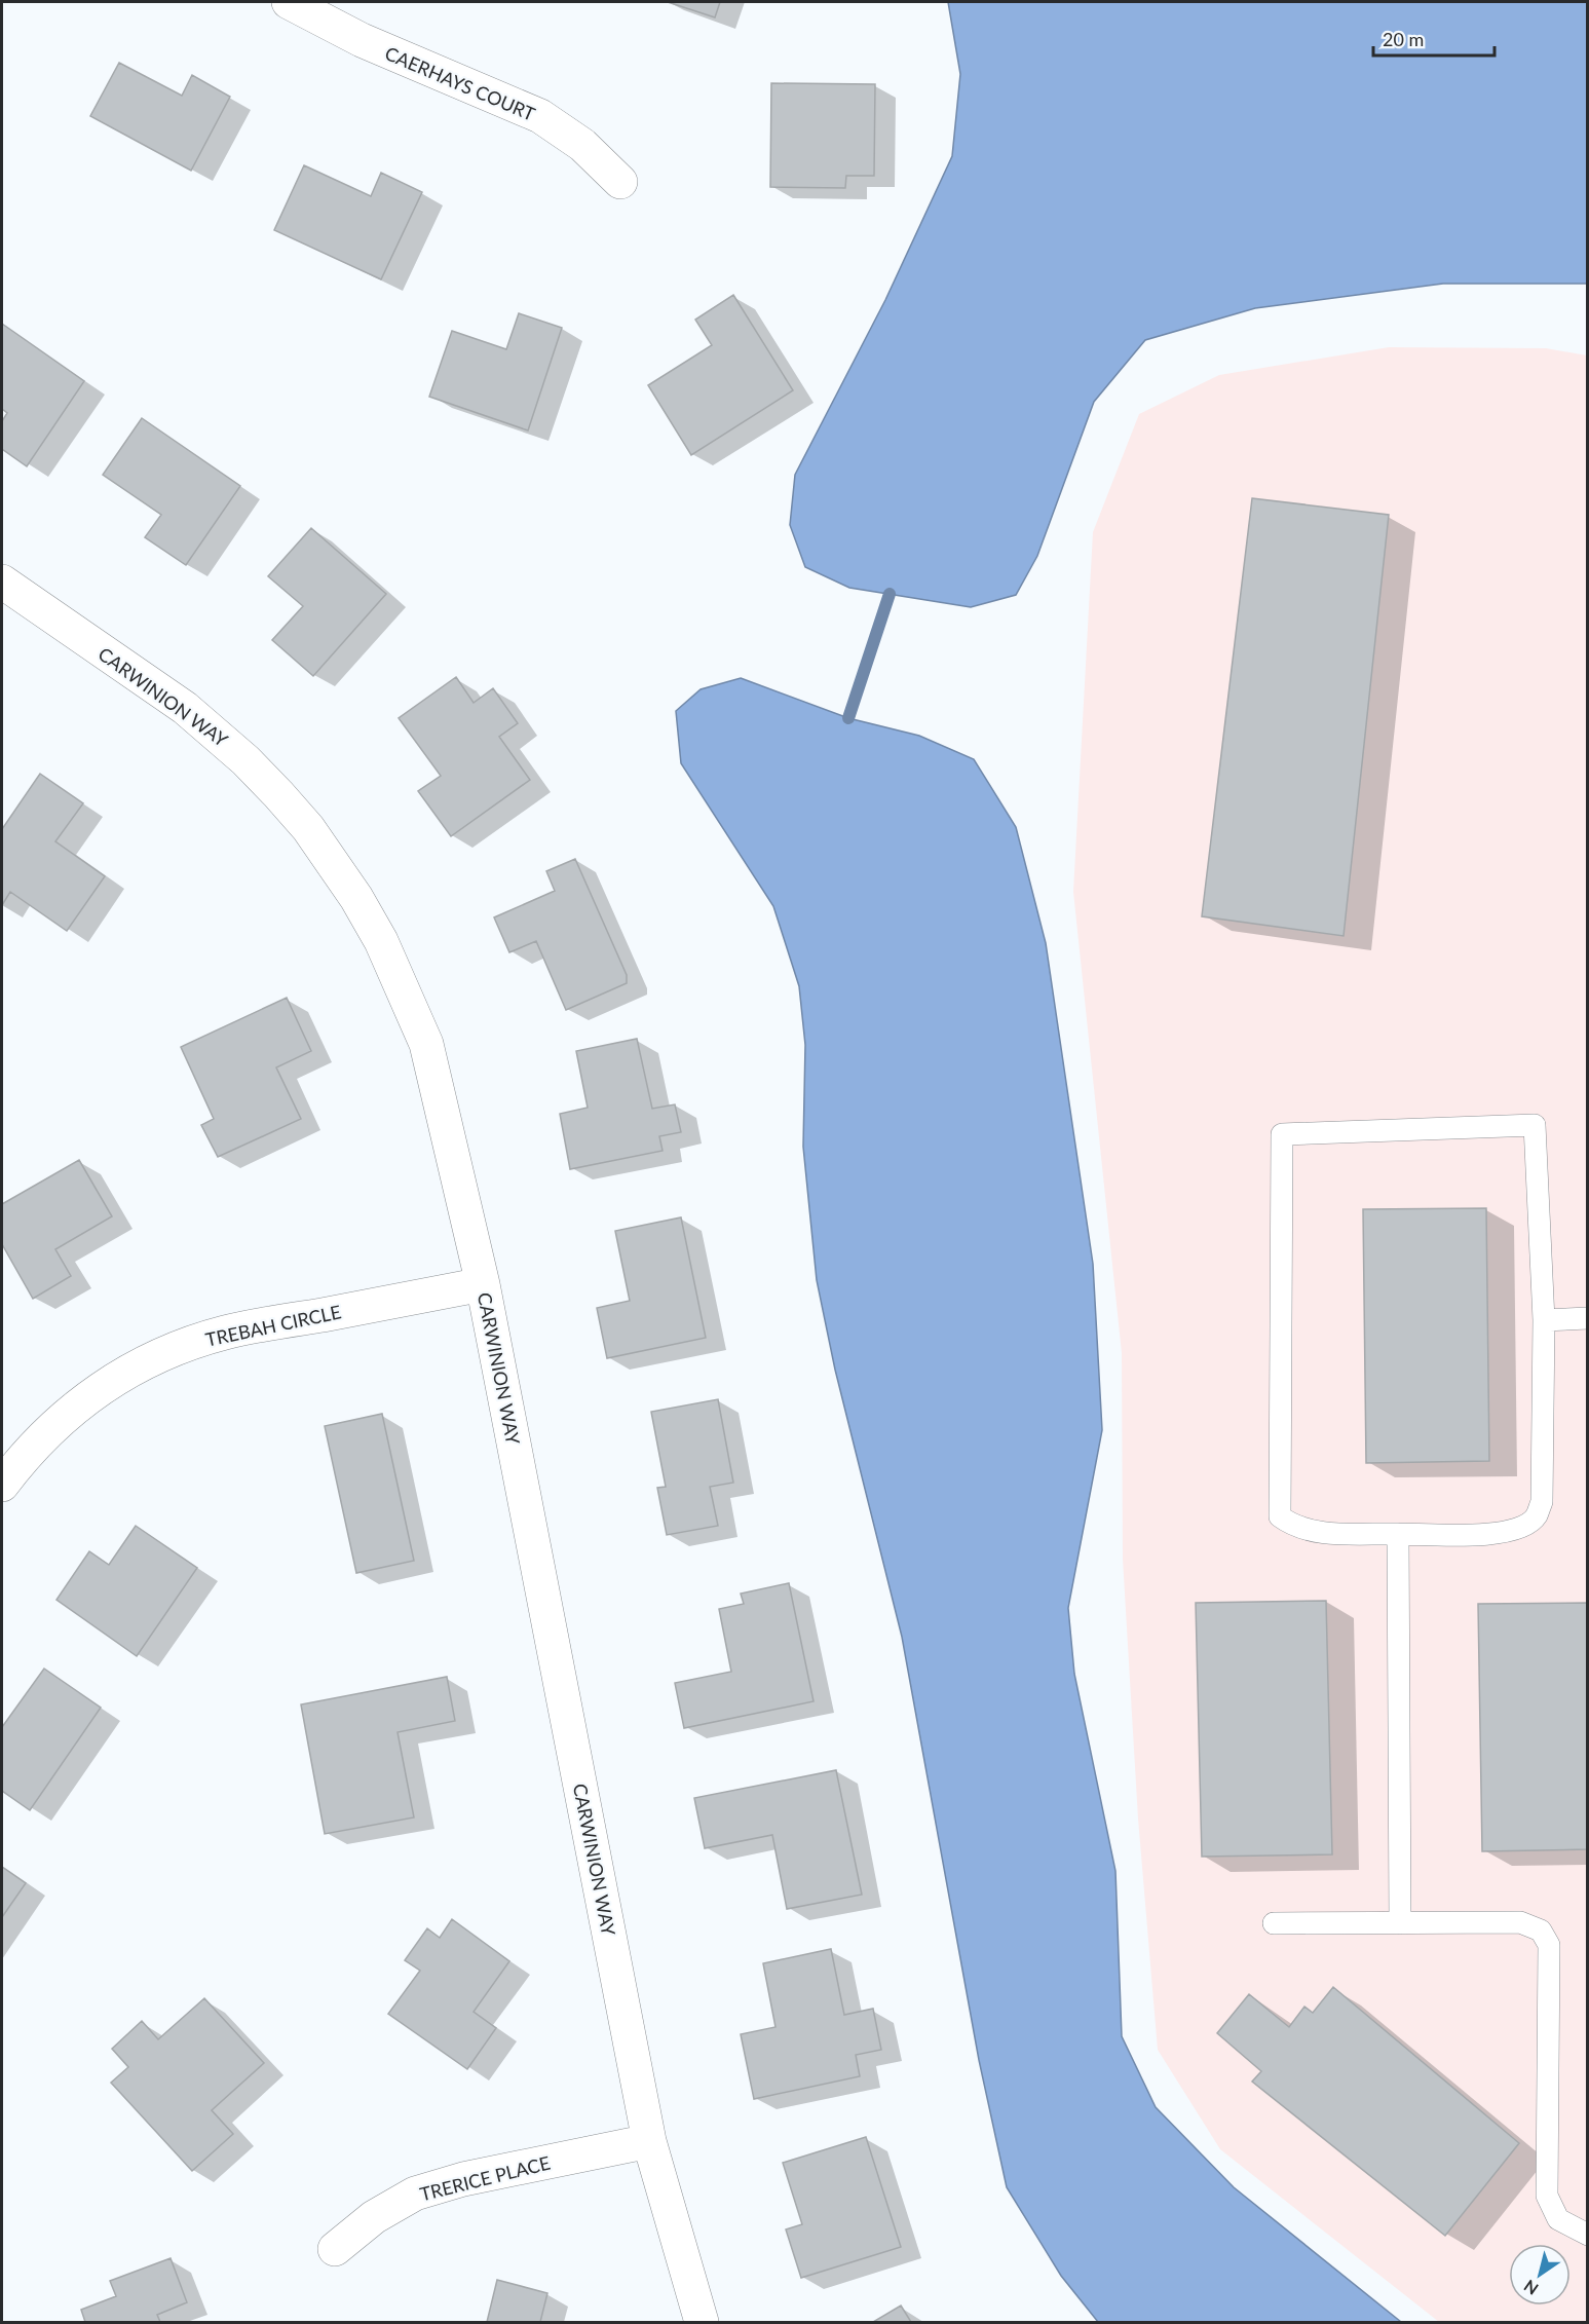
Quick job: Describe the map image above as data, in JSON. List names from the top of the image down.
{
  "streets": {
    "street": [
      "CAERHAYS COURT",
      "CARWINION WAY",
      "TREBAH CIRCLE",
      "TRERICE PLACE"
    ]
  },
  "crossings": [
    ["CARWINION WAY", "TREBAH CIRCLE"],
    ["CARWINION WAY", "TRERICE PLACE"]
  ],
  "scale_bar": "20 m",
  "north": "bottom left"
}
